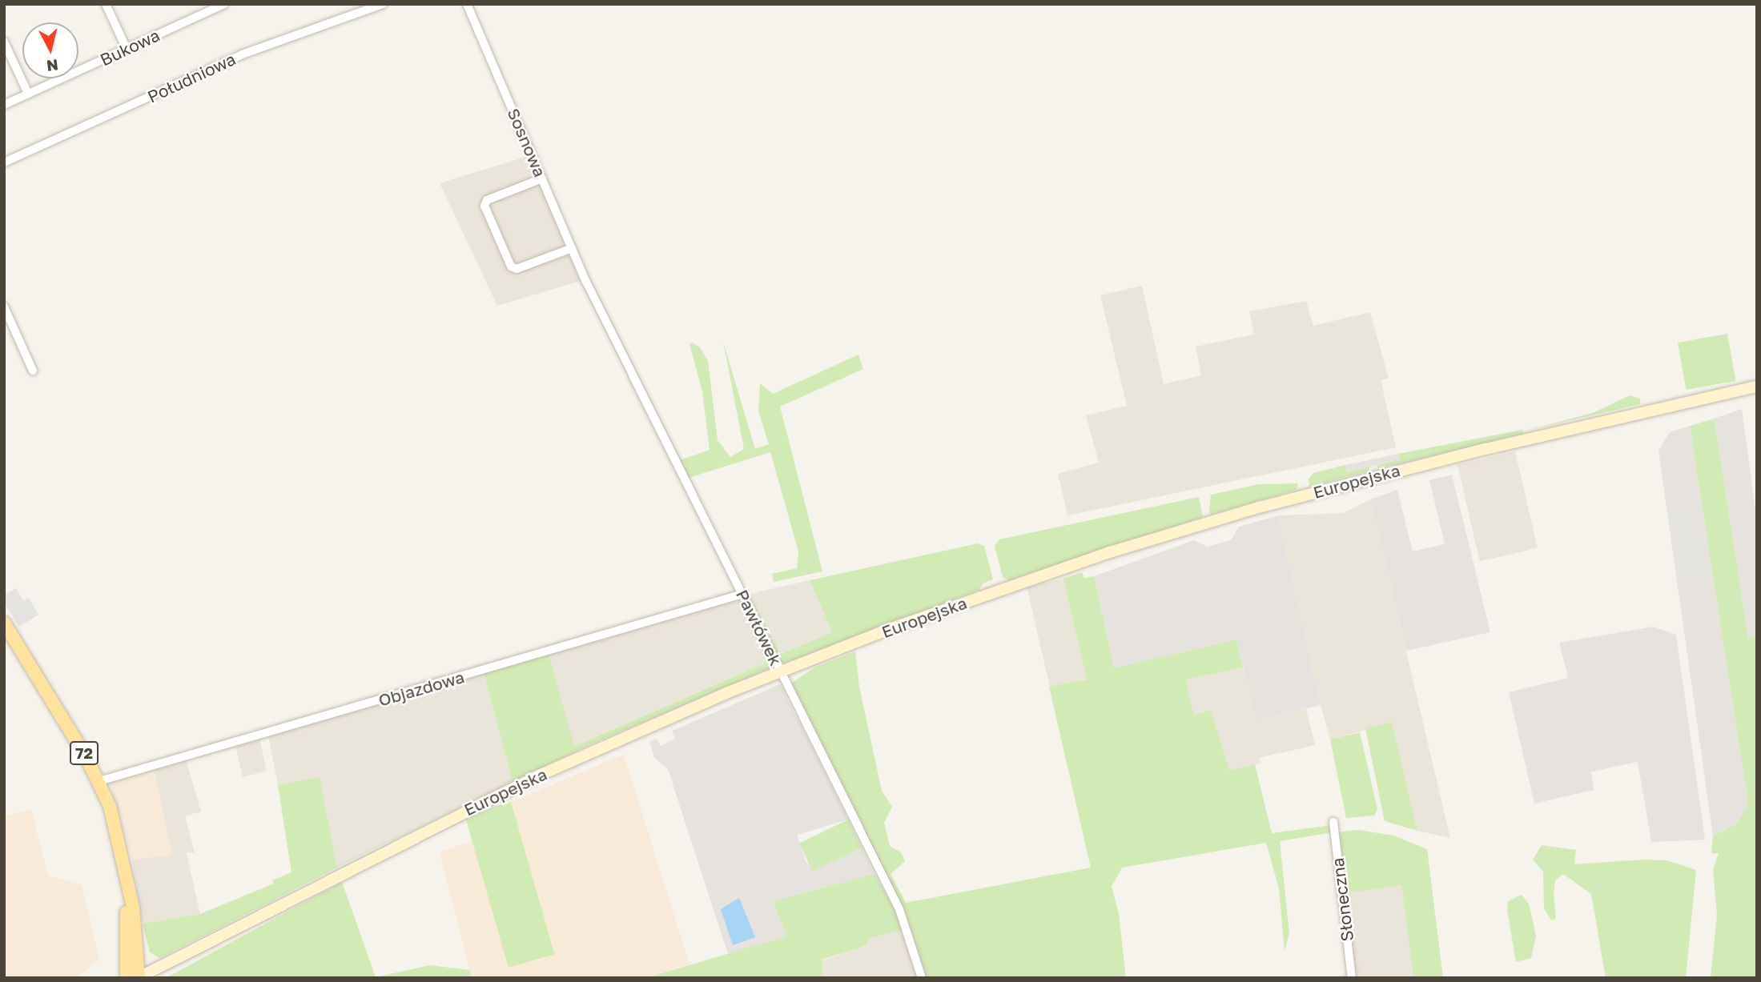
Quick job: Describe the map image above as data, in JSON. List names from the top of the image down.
{
  "streets": {
    "main road": ["Europejska", "72"],
    "street": [
      "Bukowa",
      "Południowa",
      "Sosnowa",
      "Pawłówek",
      "Objazdowa",
      "Słoneczna"
    ]
  },
  "crossings": [
    ["Sosnowa", "Pawłówek"],
    ["Europejska", "Pawłówek"],
    ["Europejska", "72"],
    ["Pawłówek", "Objazdowa"],
    ["Objazdowa", "72"]
  ],
  "north": "bottom"
}
